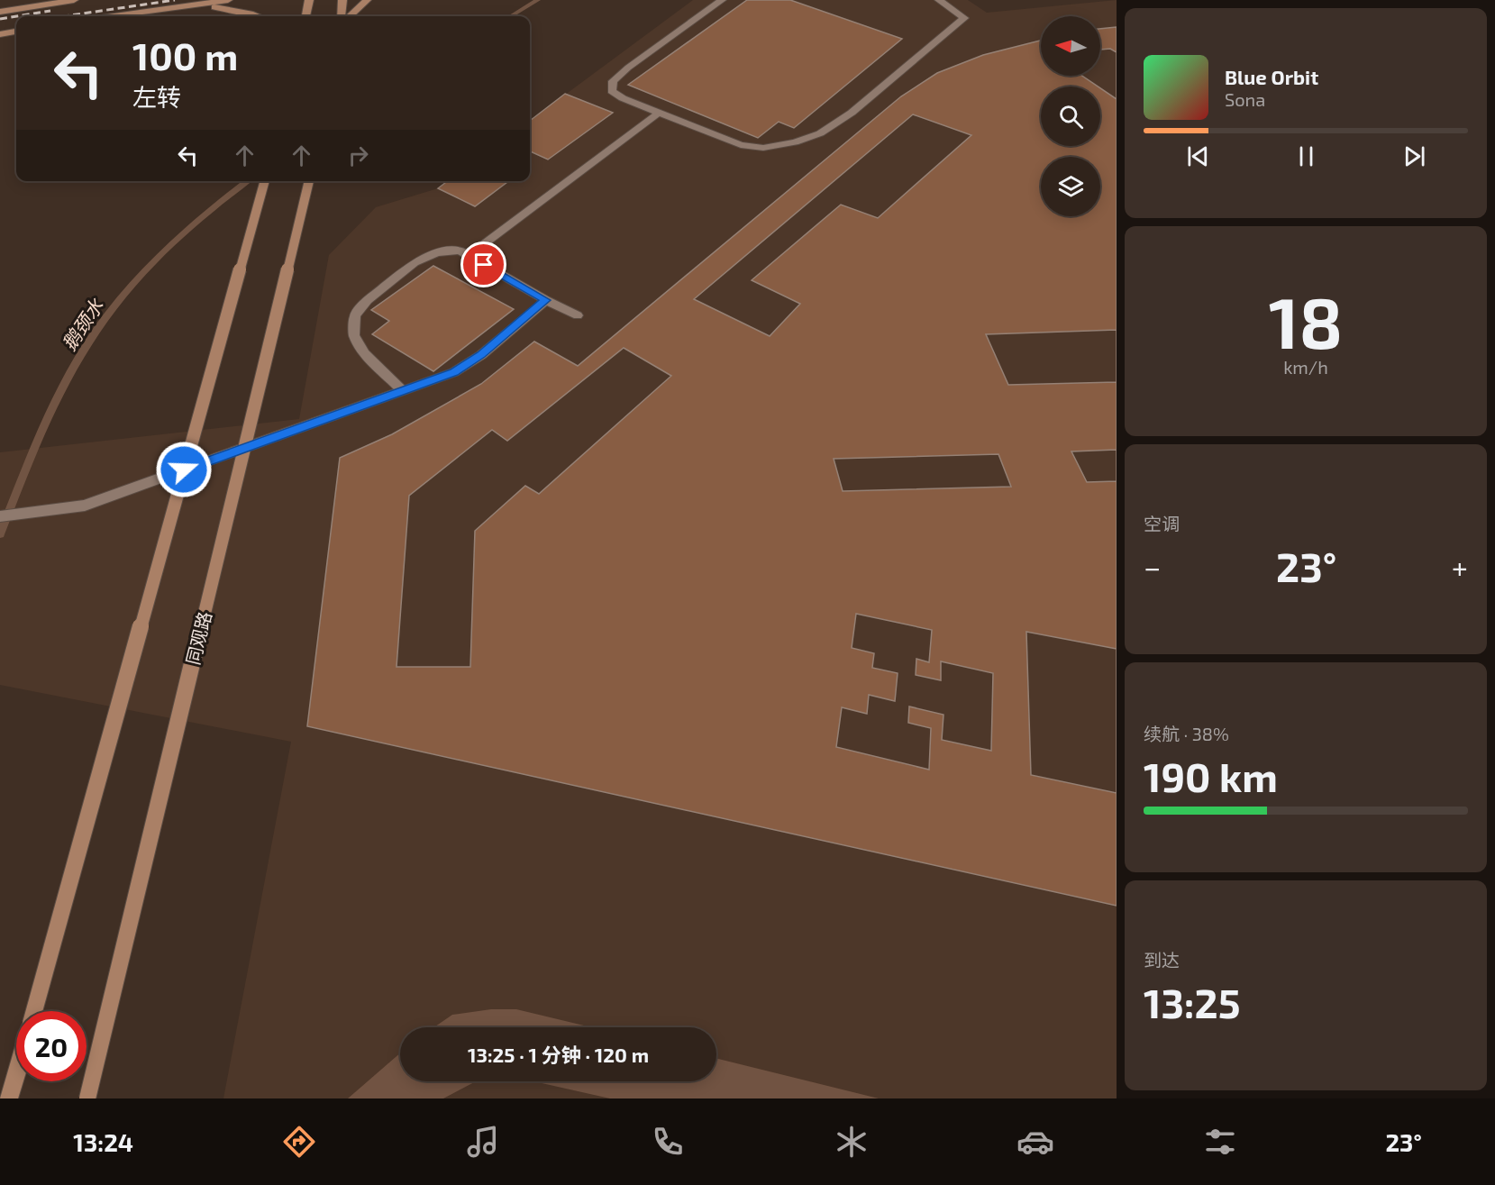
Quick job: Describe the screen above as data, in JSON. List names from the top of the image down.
{
  "streets": {
    "street": ["同观路"]
  },
  "water": ["鹅颈水"],
  "north": "left",
  "page": {
    "turn": ["100 m", "左转"],
    "song": ["Blue Orbit", "Sona"],
    "tile": [
      ["18", "km/h"],
      "空调",
      ["续航 · 38%", "190 km"],
      ["到达", "13:25"]
    ],
    "heat": ["−", "23°", "+"],
    "limit": "20",
    "trip": "13:25 · 1 分钟 · 120 m",
    "tabs": ["13:24", "23°"]
  }
}
